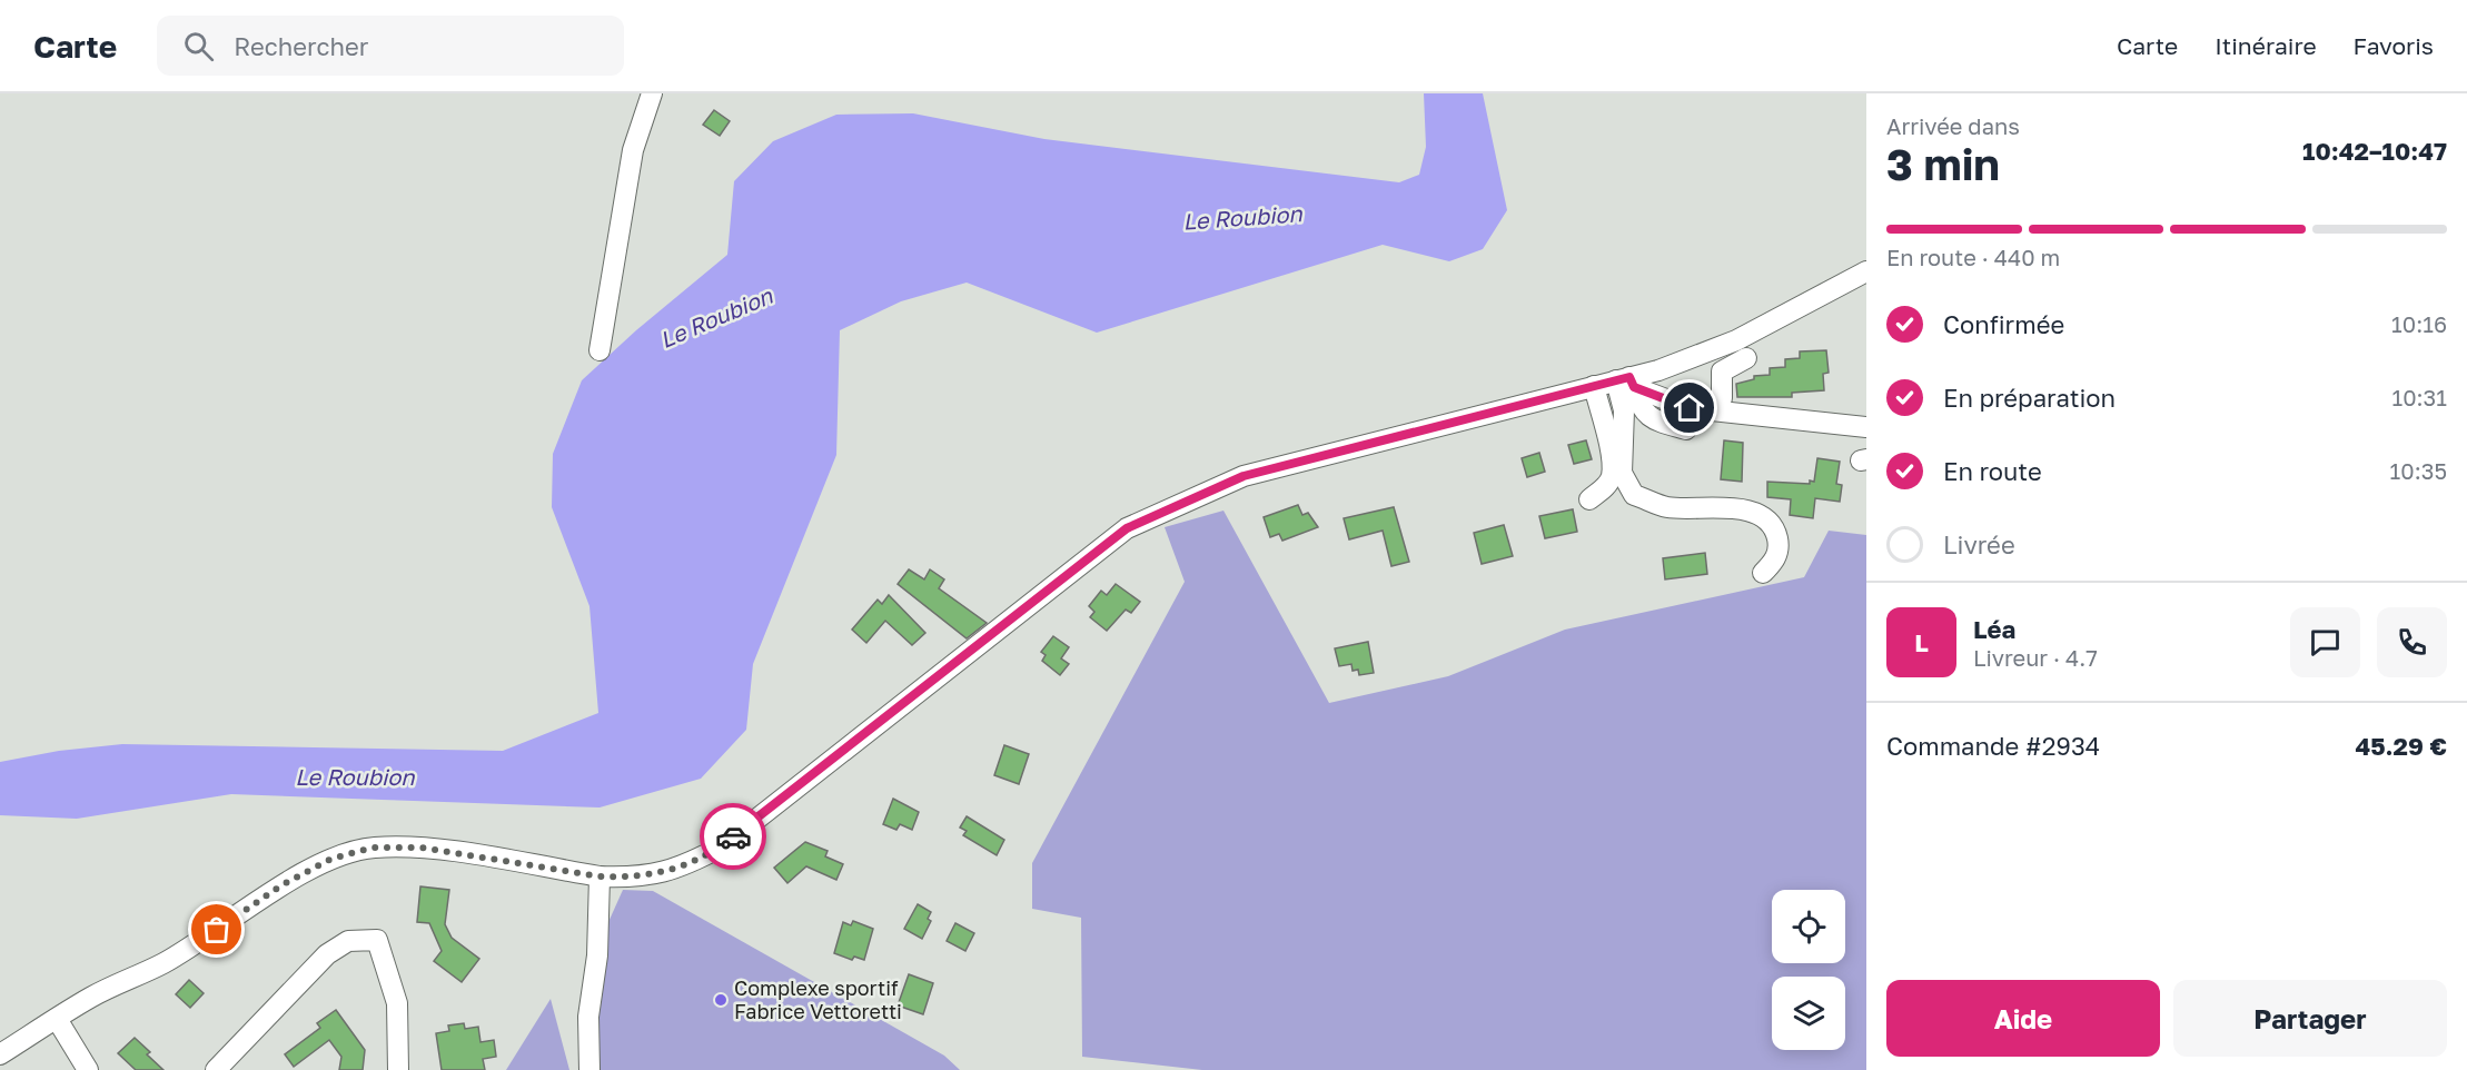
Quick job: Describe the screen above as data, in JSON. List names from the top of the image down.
{
  "water": ["Le Roubion"],
  "places": ["Complexe sportif Fabrice Vettoretti"],
  "page": {
    "header": "Carte",
    "search": "Rechercher",
    "nav": ["Carte", "Itinéraire", "Favoris"],
    "heading": ["3 min", "Arrivée dans", "10:42–10:47"],
    "panel": [
      "Léa",
      "Livreur · 4.7",
      "Commande #2934",
      "45.29 €"
    ],
    "bar": "En route · 440 m",
    "list": [
      ["Confirmée", "10:16"],
      ["En préparation", "10:31"],
      ["En route", "10:35"],
      "Livrée"
    ],
    "round": "L",
    "buttons": ["Aide", "Partager"]
  }
}
